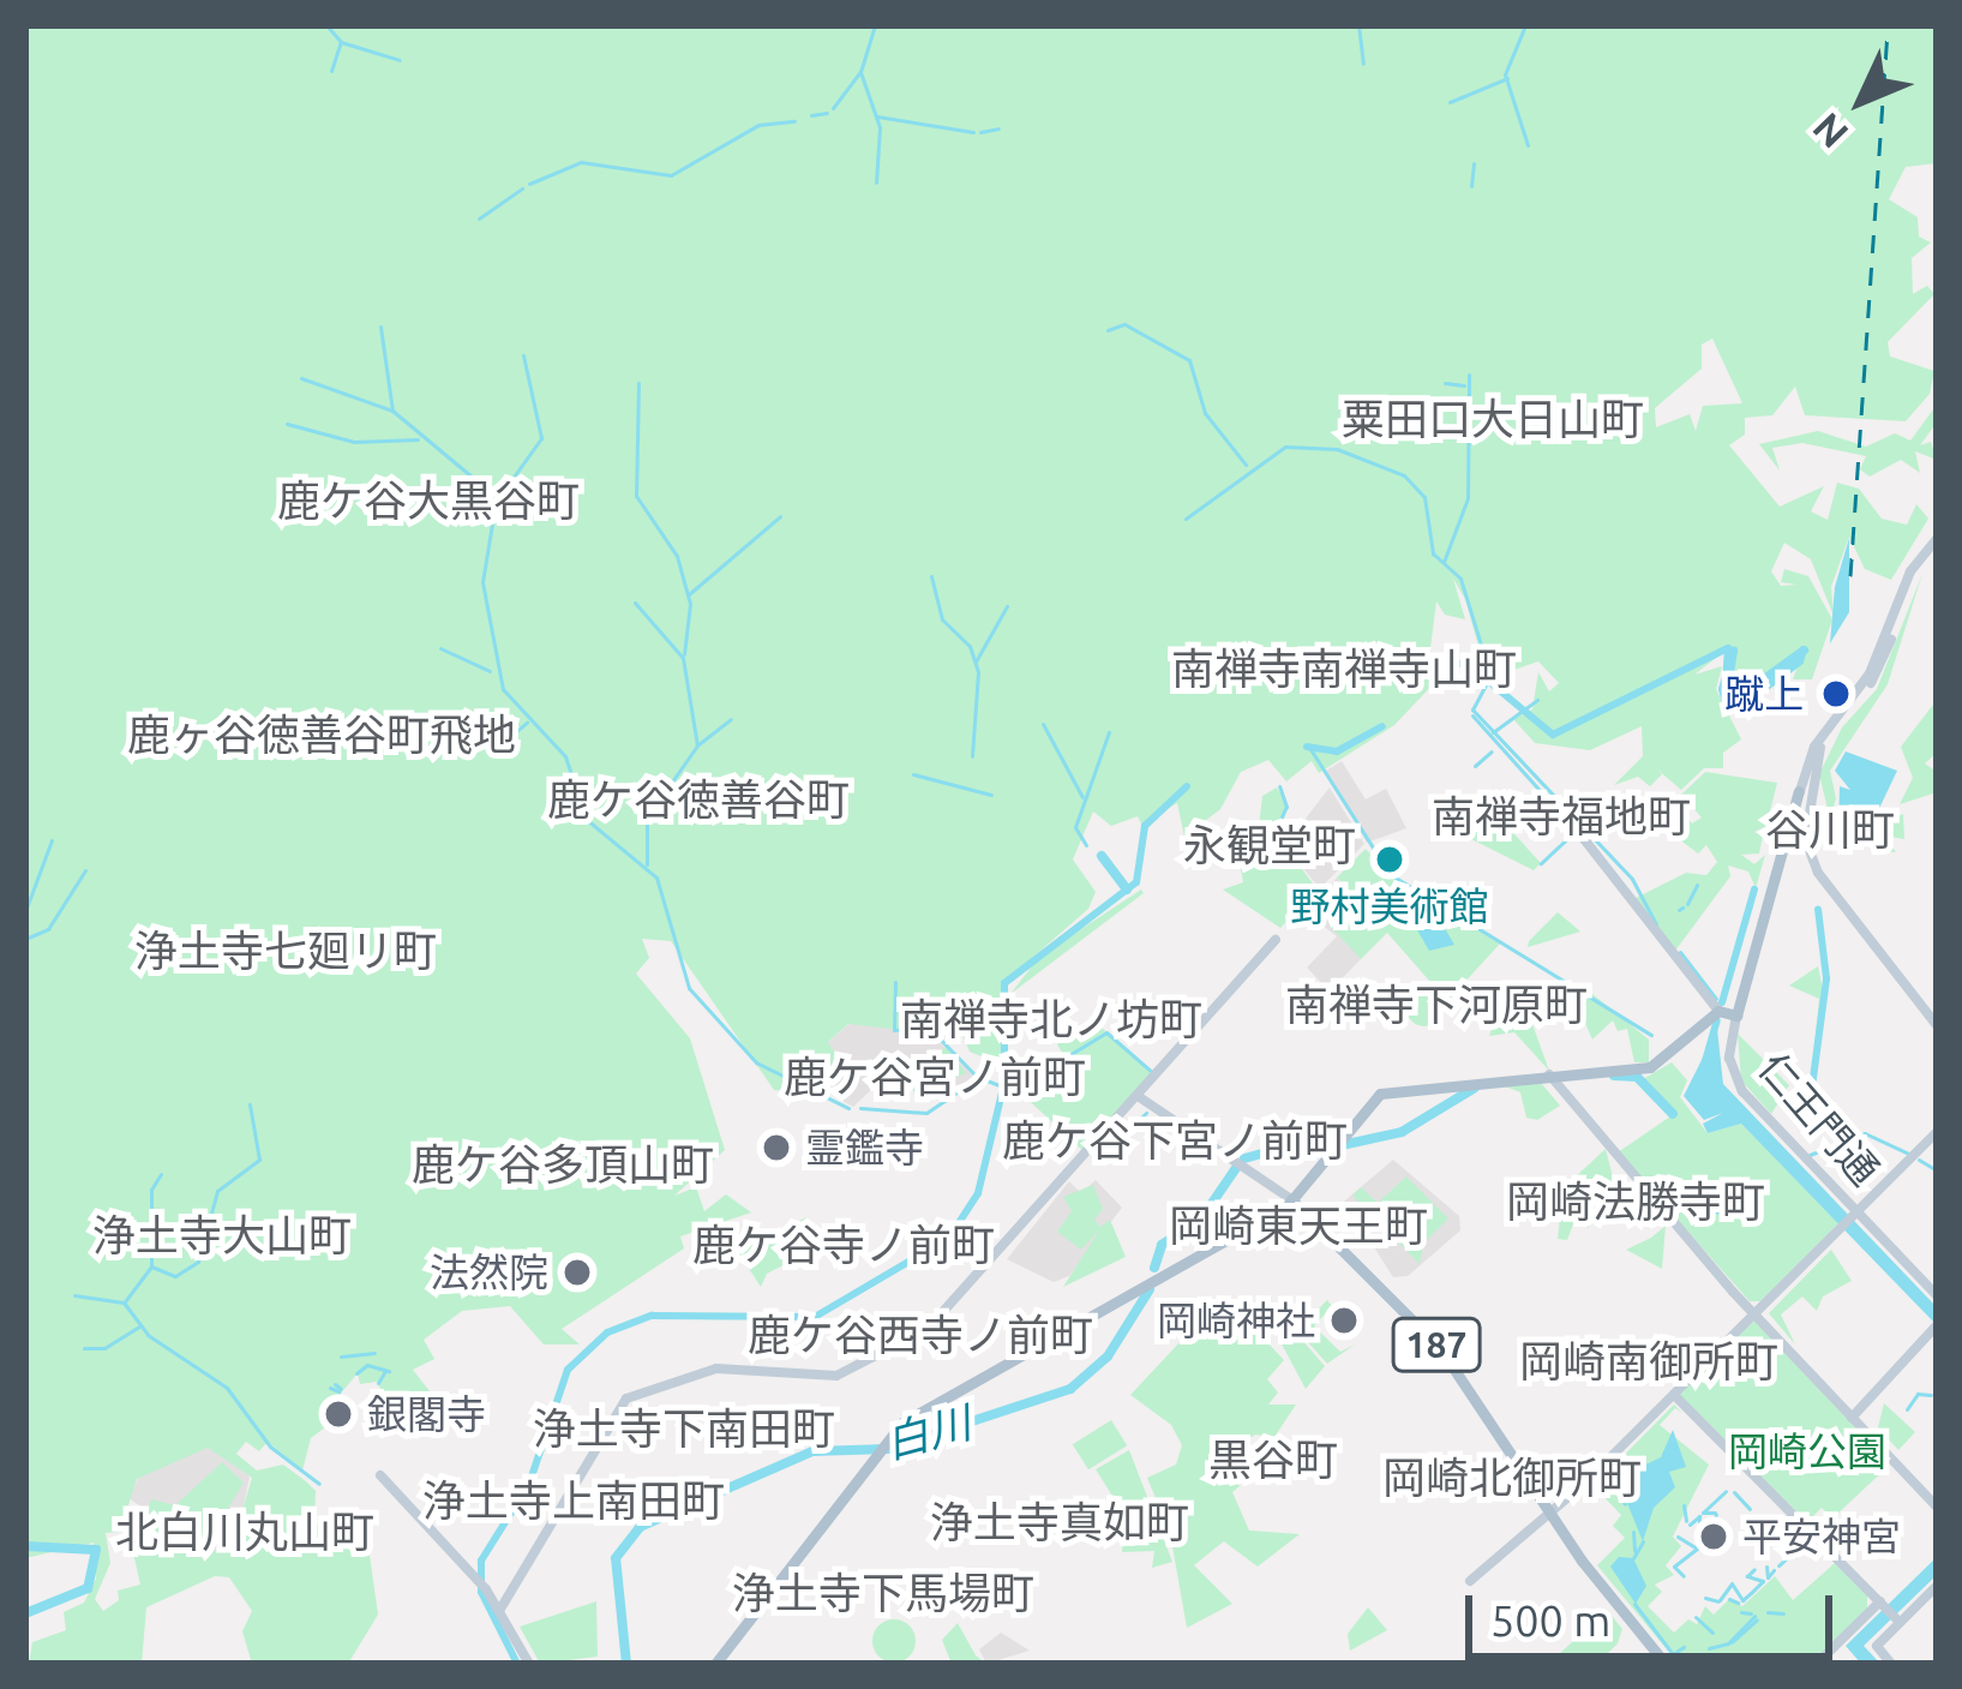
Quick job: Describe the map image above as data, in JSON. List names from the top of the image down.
{
  "streets": {
    "main road": ["仁王門通", "187"]
  },
  "districts": [
    "粟田口大日山町",
    "鹿ケ谷大黒谷町",
    "南禅寺南禅寺山町",
    "鹿ヶ谷徳善谷町飛地",
    "鹿ケ谷徳善谷町",
    "南禅寺福地町",
    "谷川町",
    "永観堂町",
    "浄土寺七廻リ町",
    "南禅寺下河原町",
    "南禅寺北ノ坊町",
    "鹿ケ谷宮ノ前町",
    "鹿ケ谷下宮ノ前町",
    "鹿ケ谷多頂山町",
    "岡崎法勝寺町",
    "岡崎東天王町",
    "浄土寺大山町",
    "鹿ケ谷寺ノ前町",
    "鹿ケ谷西寺ノ前町",
    "岡崎南御所町",
    "浄土寺下南田町",
    "黒谷町",
    "岡崎北御所町",
    "浄土寺上南田町",
    "浄土寺真如町",
    "北白川丸山町",
    "浄土寺下馬場町"
  ],
  "water": ["白川"],
  "parks": ["岡崎公園"],
  "places": [
    "蹴上",
    "野村美術館",
    "霊鑑寺",
    "法然院",
    "岡崎神社",
    "銀閣寺",
    "平安神宮"
  ],
  "scale_bar": "500 m",
  "north": "bottom left"
}
